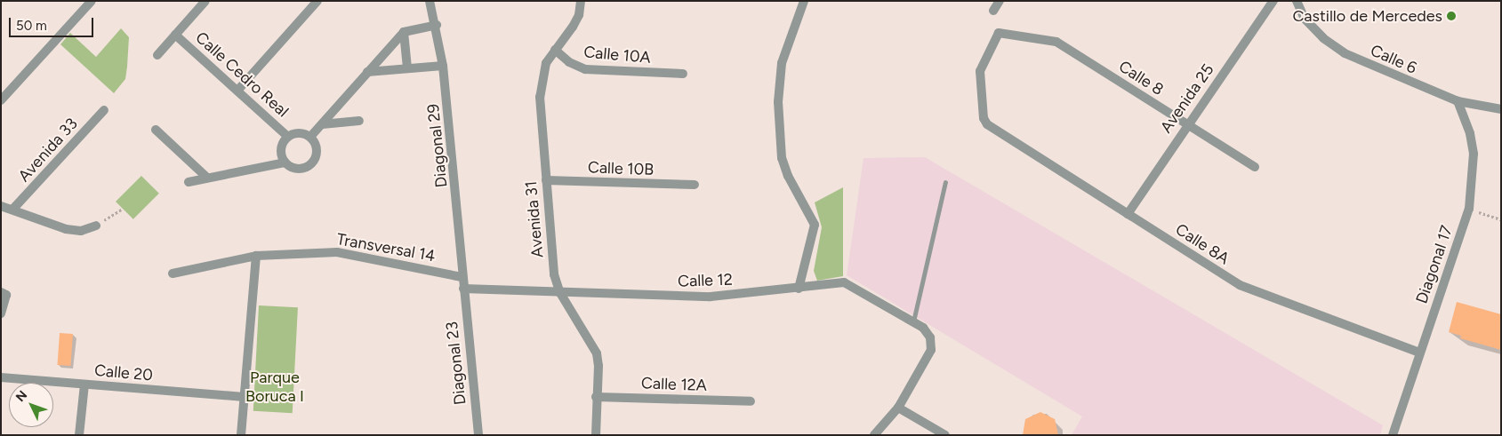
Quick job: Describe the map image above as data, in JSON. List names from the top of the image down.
{
  "streets": {
    "street": [
      "Calle 10A",
      "Calle 6",
      "Calle Cedro Real",
      "Calle 8",
      "Avenida 25",
      "Diagonal 29",
      "Avenida 33",
      "Calle 10B",
      "Avenida 31",
      "Calle 8A",
      "Transversal 14",
      "Diagonal 17",
      "Calle 12",
      "Diagonal 23",
      "Calle 20",
      "Calle 12A"
    ]
  },
  "crossings": [
    ["Calle 10A", "Avenida 31"],
    ["Calle 6", "Diagonal 17"],
    ["Calle 8", "Avenida 25"],
    ["Calle 8", "Calle 8A"],
    ["Avenida 25", "Calle 8A"],
    ["Diagonal 29", "Transversal 14"],
    ["Diagonal 29", "Calle 12"],
    ["Diagonal 29", "Diagonal 23"],
    ["Calle 10B", "Avenida 31"],
    ["Avenida 31", "Calle 12"],
    ["Avenida 31", "Calle 12A"],
    ["Calle 8A", "Diagonal 17"],
    ["Calle 12", "Diagonal 23"]
  ],
  "parks": ["Parque Boruca I"],
  "places": ["Castillo de Mercedes"],
  "scale_bar": "50 m",
  "north": "top left"
}
